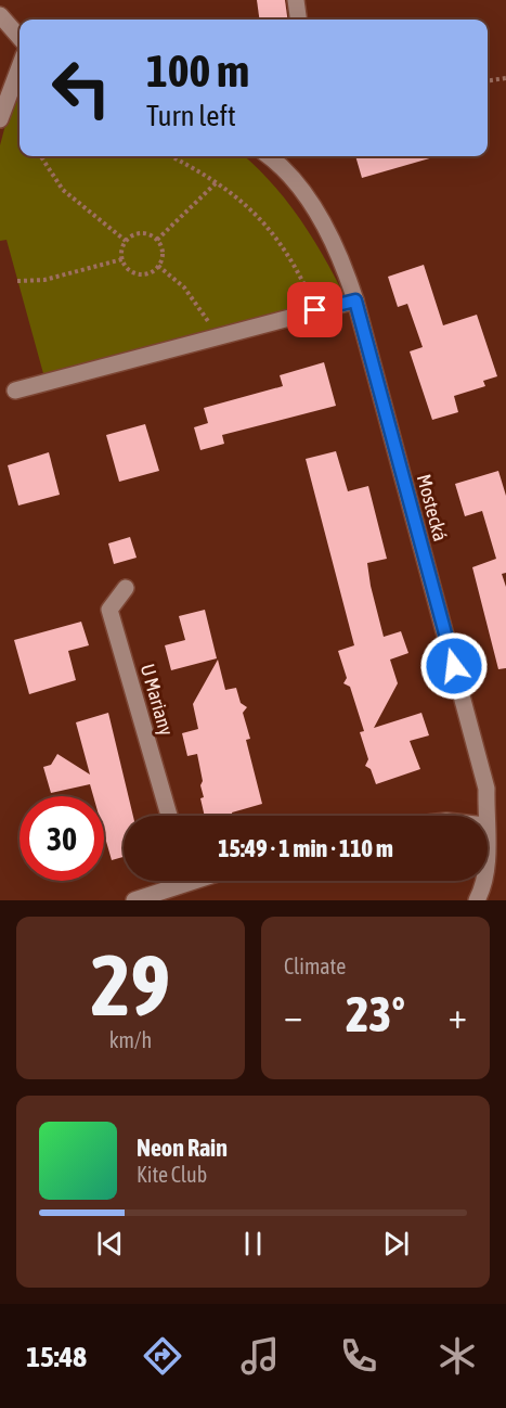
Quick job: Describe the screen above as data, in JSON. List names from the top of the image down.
{
  "streets": {
    "street": ["Mostecká", "U Mariany"]
  },
  "page": {
    "turn": ["100 m", "Turn left"],
    "limit": "30",
    "trip": "15:49 · 1 min · 110 m",
    "tile": [
      ["29", "km/h"],
      "Climate"
    ],
    "heat": ["−", "23°", "+"],
    "song": ["Neon Rain", "Kite Club"],
    "tabs": "15:48"
  }
}
